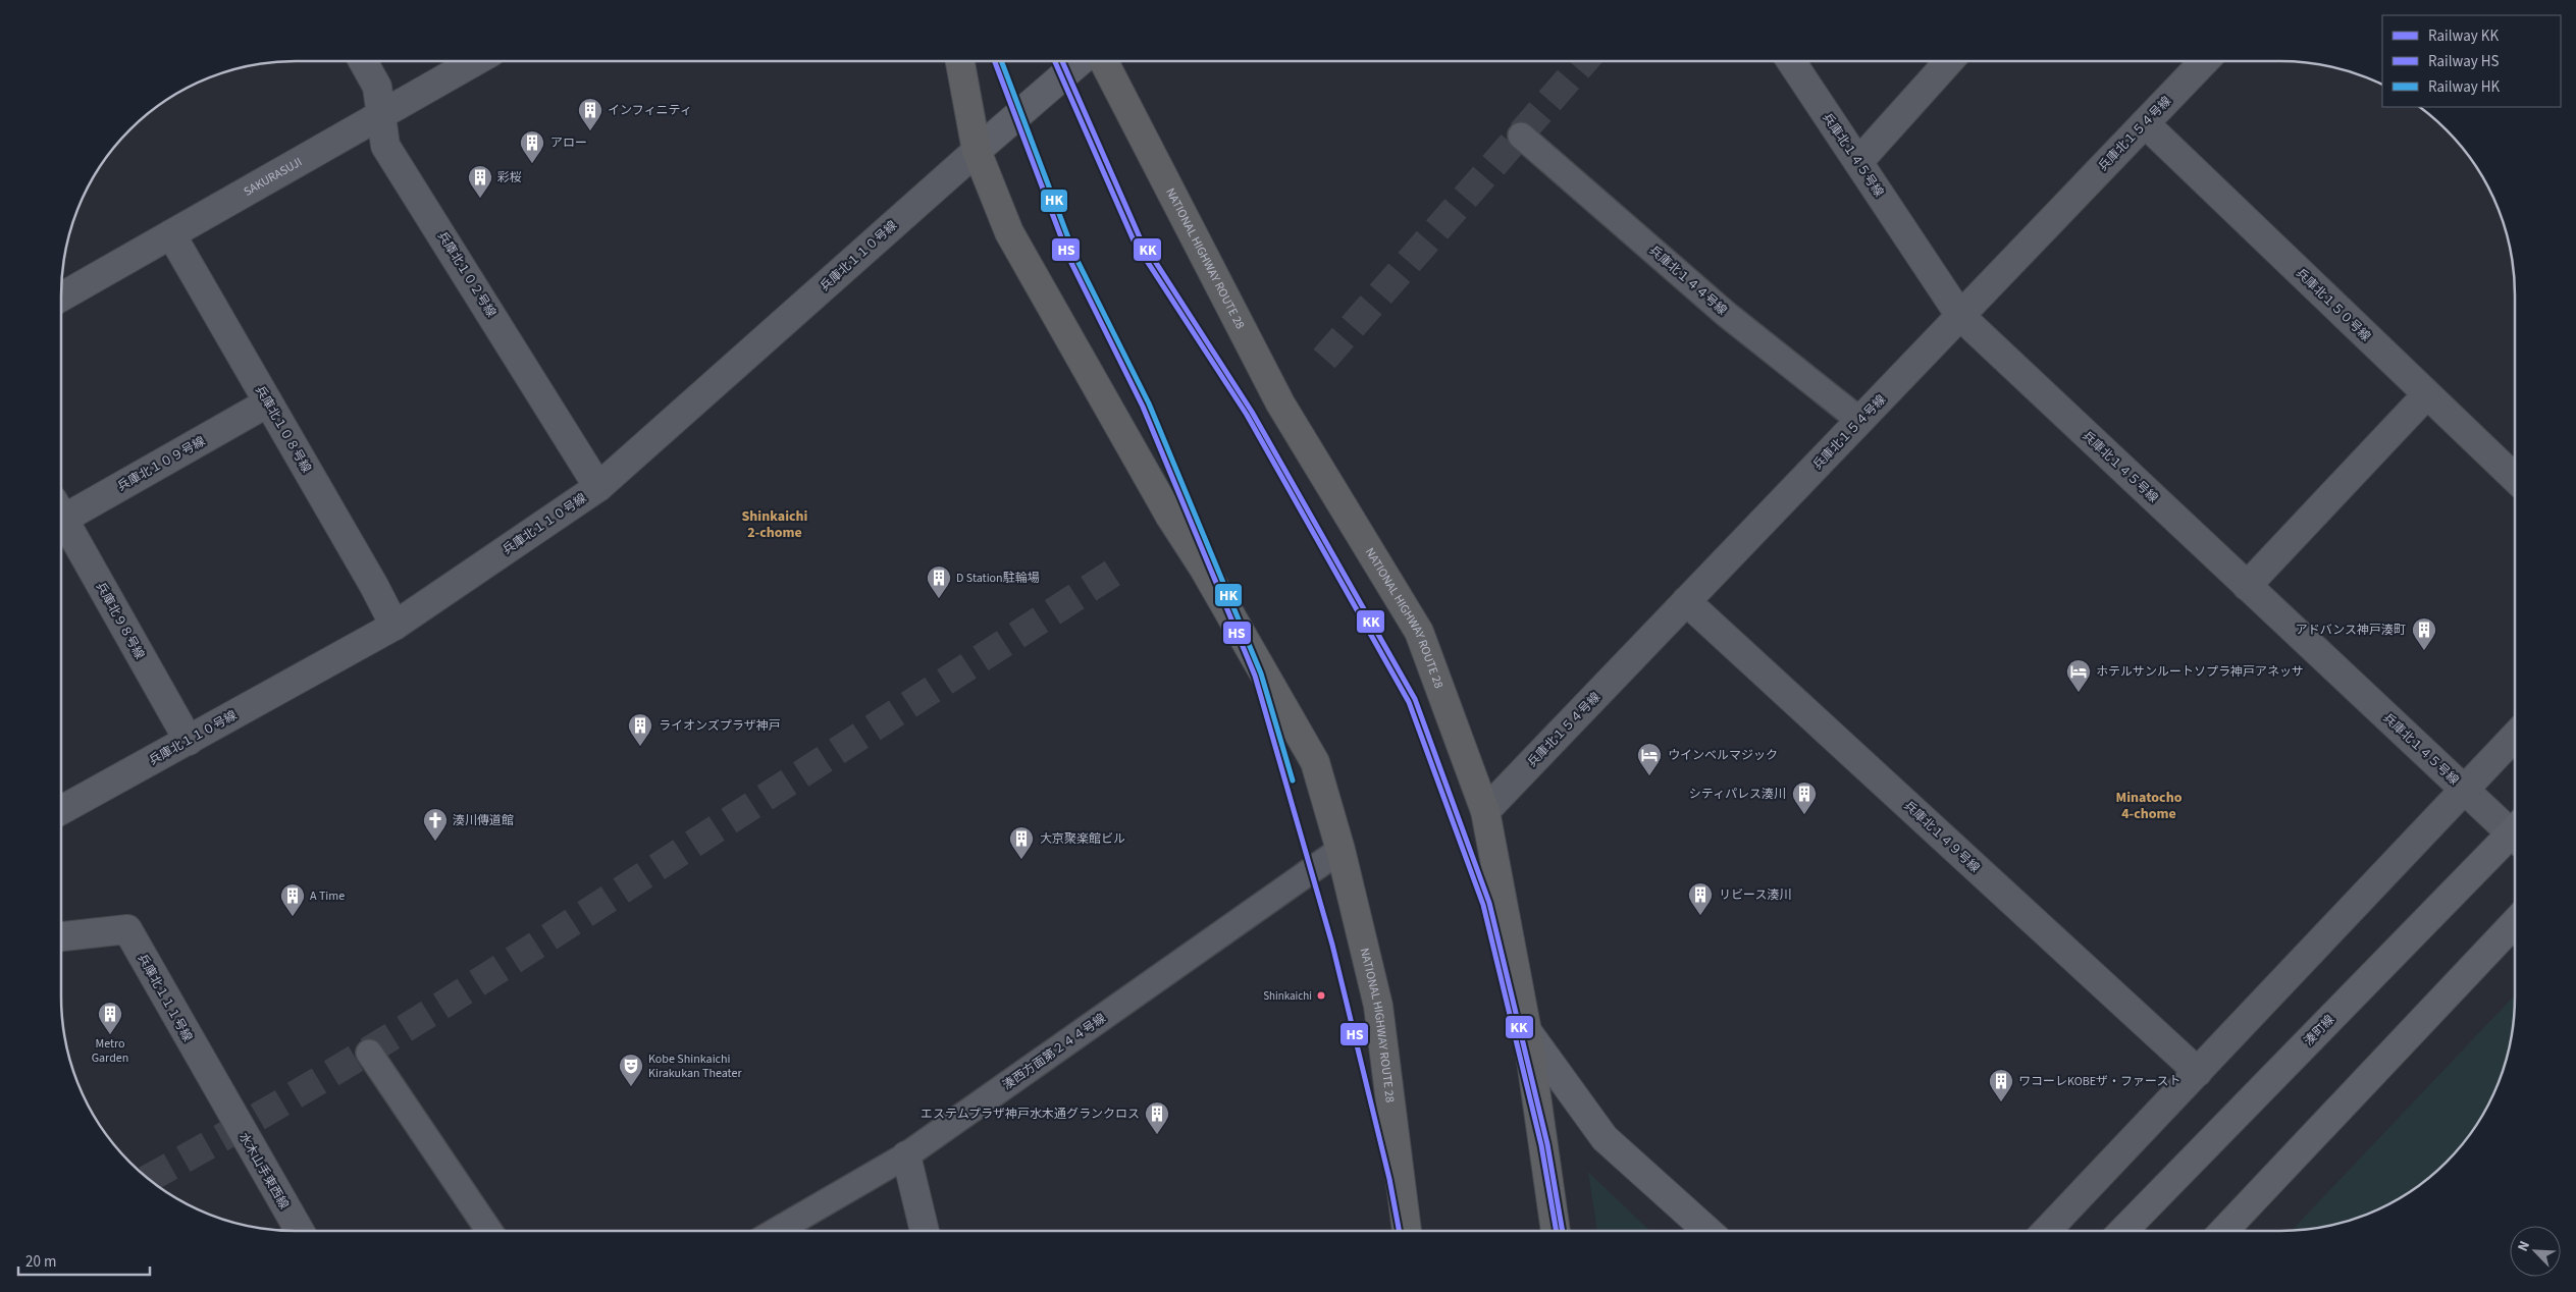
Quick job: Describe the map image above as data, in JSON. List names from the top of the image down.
{
  "streets": {
    "highway": ["NATIONAL HIGHWAY ROUTE 28"],
    "street": [
      "兵庫北１５４号線",
      "兵庫北１４５号線",
      "SAKURASUJI",
      "兵庫北１１０号線",
      "兵庫北１０２号線",
      "兵庫北１５０号線",
      "兵庫北１０８号線",
      "兵庫北１０９号線",
      "兵庫北９８号線",
      "兵庫北１４９号線",
      "兵庫北１１１号線",
      "湊町線",
      "水木山手東西線"
    ],
    "lane": ["兵庫北１４４号線", "湊西方面第２４４号線"]
  },
  "crossings": [
    ["兵庫北１５４号線", "兵庫北１４５号線"],
    ["兵庫北１５４号線", "NATIONAL HIGHWAY ROUTE 28"],
    ["兵庫北１５４号線", "兵庫北１４４号線"],
    ["兵庫北１５４号線", "兵庫北１５０号線"],
    ["兵庫北１５４号線", "兵庫北１４９号線"],
    ["SAKURASUJI", "兵庫北１０２号線"],
    ["SAKURASUJI", "兵庫北１０８号線"],
    ["兵庫北１１０号線", "NATIONAL HIGHWAY ROUTE 28"],
    ["兵庫北１１０号線", "兵庫北１０２号線"],
    ["兵庫北１１０号線", "兵庫北１０８号線"],
    ["兵庫北１１０号線", "兵庫北９８号線"],
    ["NATIONAL HIGHWAY ROUTE 28", "湊西方面第２４４号線"],
    ["兵庫北１０８号線", "兵庫北１０９号線"],
    ["兵庫北１１１号線", "水木山手東西線"]
  ],
  "districts": ["Shinkaichi 2-chome", "Minatocho 4-chome"],
  "places": {
    "building": [
      "インフィニティ",
      "アロー",
      "彩桜",
      "D Station駐輪場",
      "アドバンス神戸湊町",
      "ライオンズプラザ神戸",
      "シティパレス湊川",
      "大京聚楽館ビル",
      "リビース湊川",
      "A Time",
      "Metro Garden",
      "ワコーレKOBEザ・ファースト",
      "エステムプラザ神戸水木通グランクロス"
    ],
    "hotel": ["ホテルサンルートソプラ神戸アネッサ", "ウインベルマジック"],
    "church": ["湊川傳道館"],
    "other": ["Shinkaichi"],
    "theatre": ["Kobe Shinkaichi Kirakukan Theater"]
  },
  "lines": ["rail line KK", "rail line HS", "rail line HK"],
  "legend": ["Railway KK", "Railway HS", "Railway HK"],
  "scale_bar": "20 m",
  "north": "top left"
}
